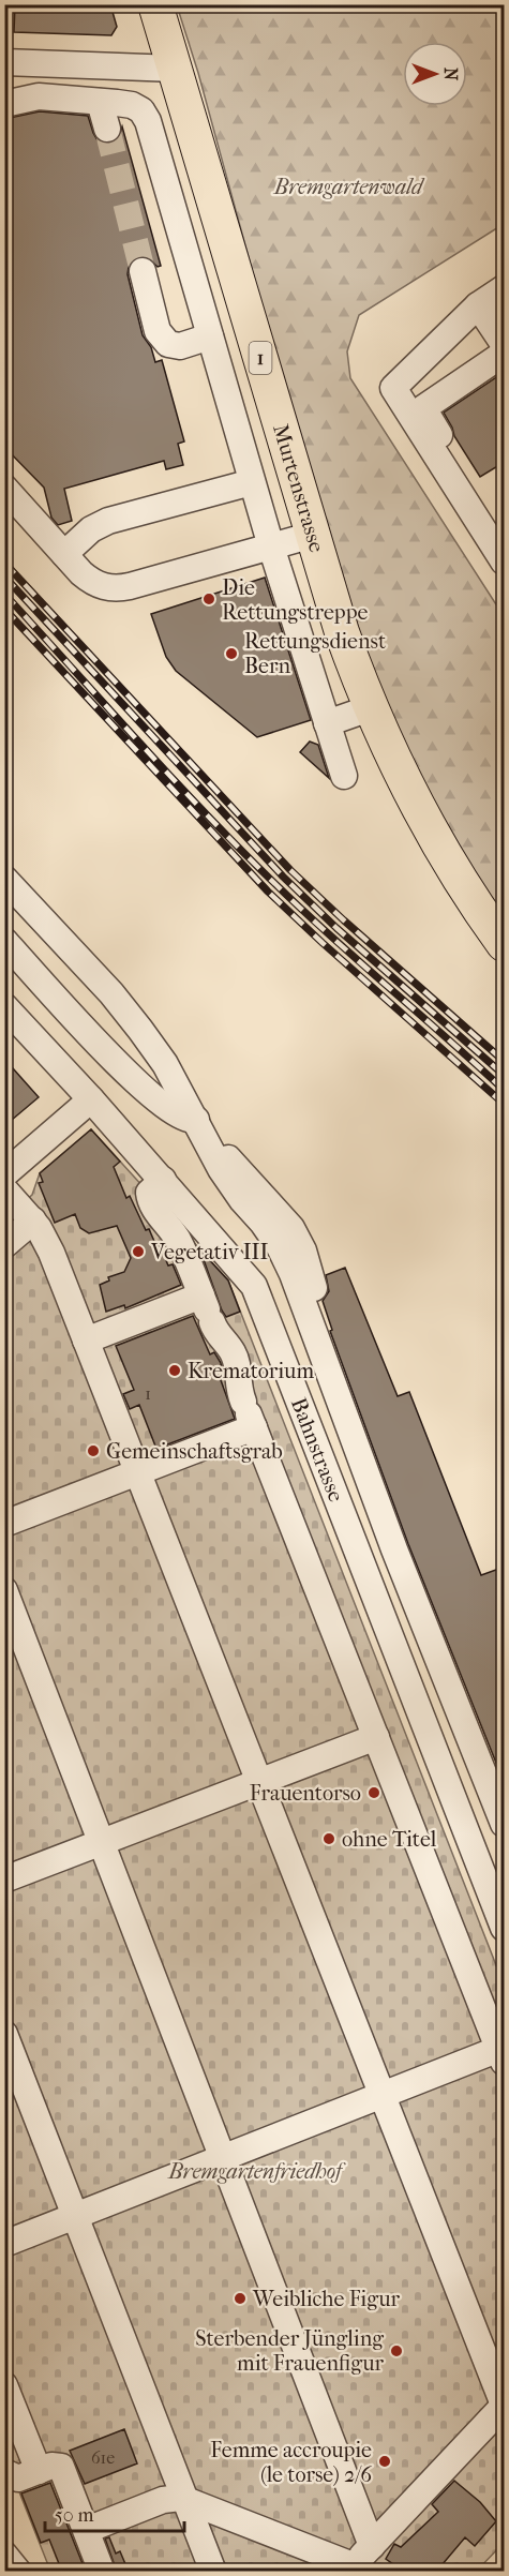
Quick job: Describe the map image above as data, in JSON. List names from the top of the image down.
{
  "streets": {
    "main road": ["1", "Murtenstrasse"],
    "street": ["Bahnstrasse"]
  },
  "parks": ["Bremgartenwald", "Bremgartenfriedhof"],
  "places": [
    "Die Rettungstreppe",
    "Rettungsdienst Bern",
    "Vegetativ III",
    "Krematorium",
    "Gemeinschaftsgrab",
    "Frauentorso",
    "ohne Titel",
    "Weibliche Figur",
    "Sterbender Jüngling mit Frauenfigur",
    "Femme accroupie (le torse) 2/6"
  ],
  "house_numbers": ["1", "61e"],
  "scale_bar": "50 m",
  "north": "right"
}
